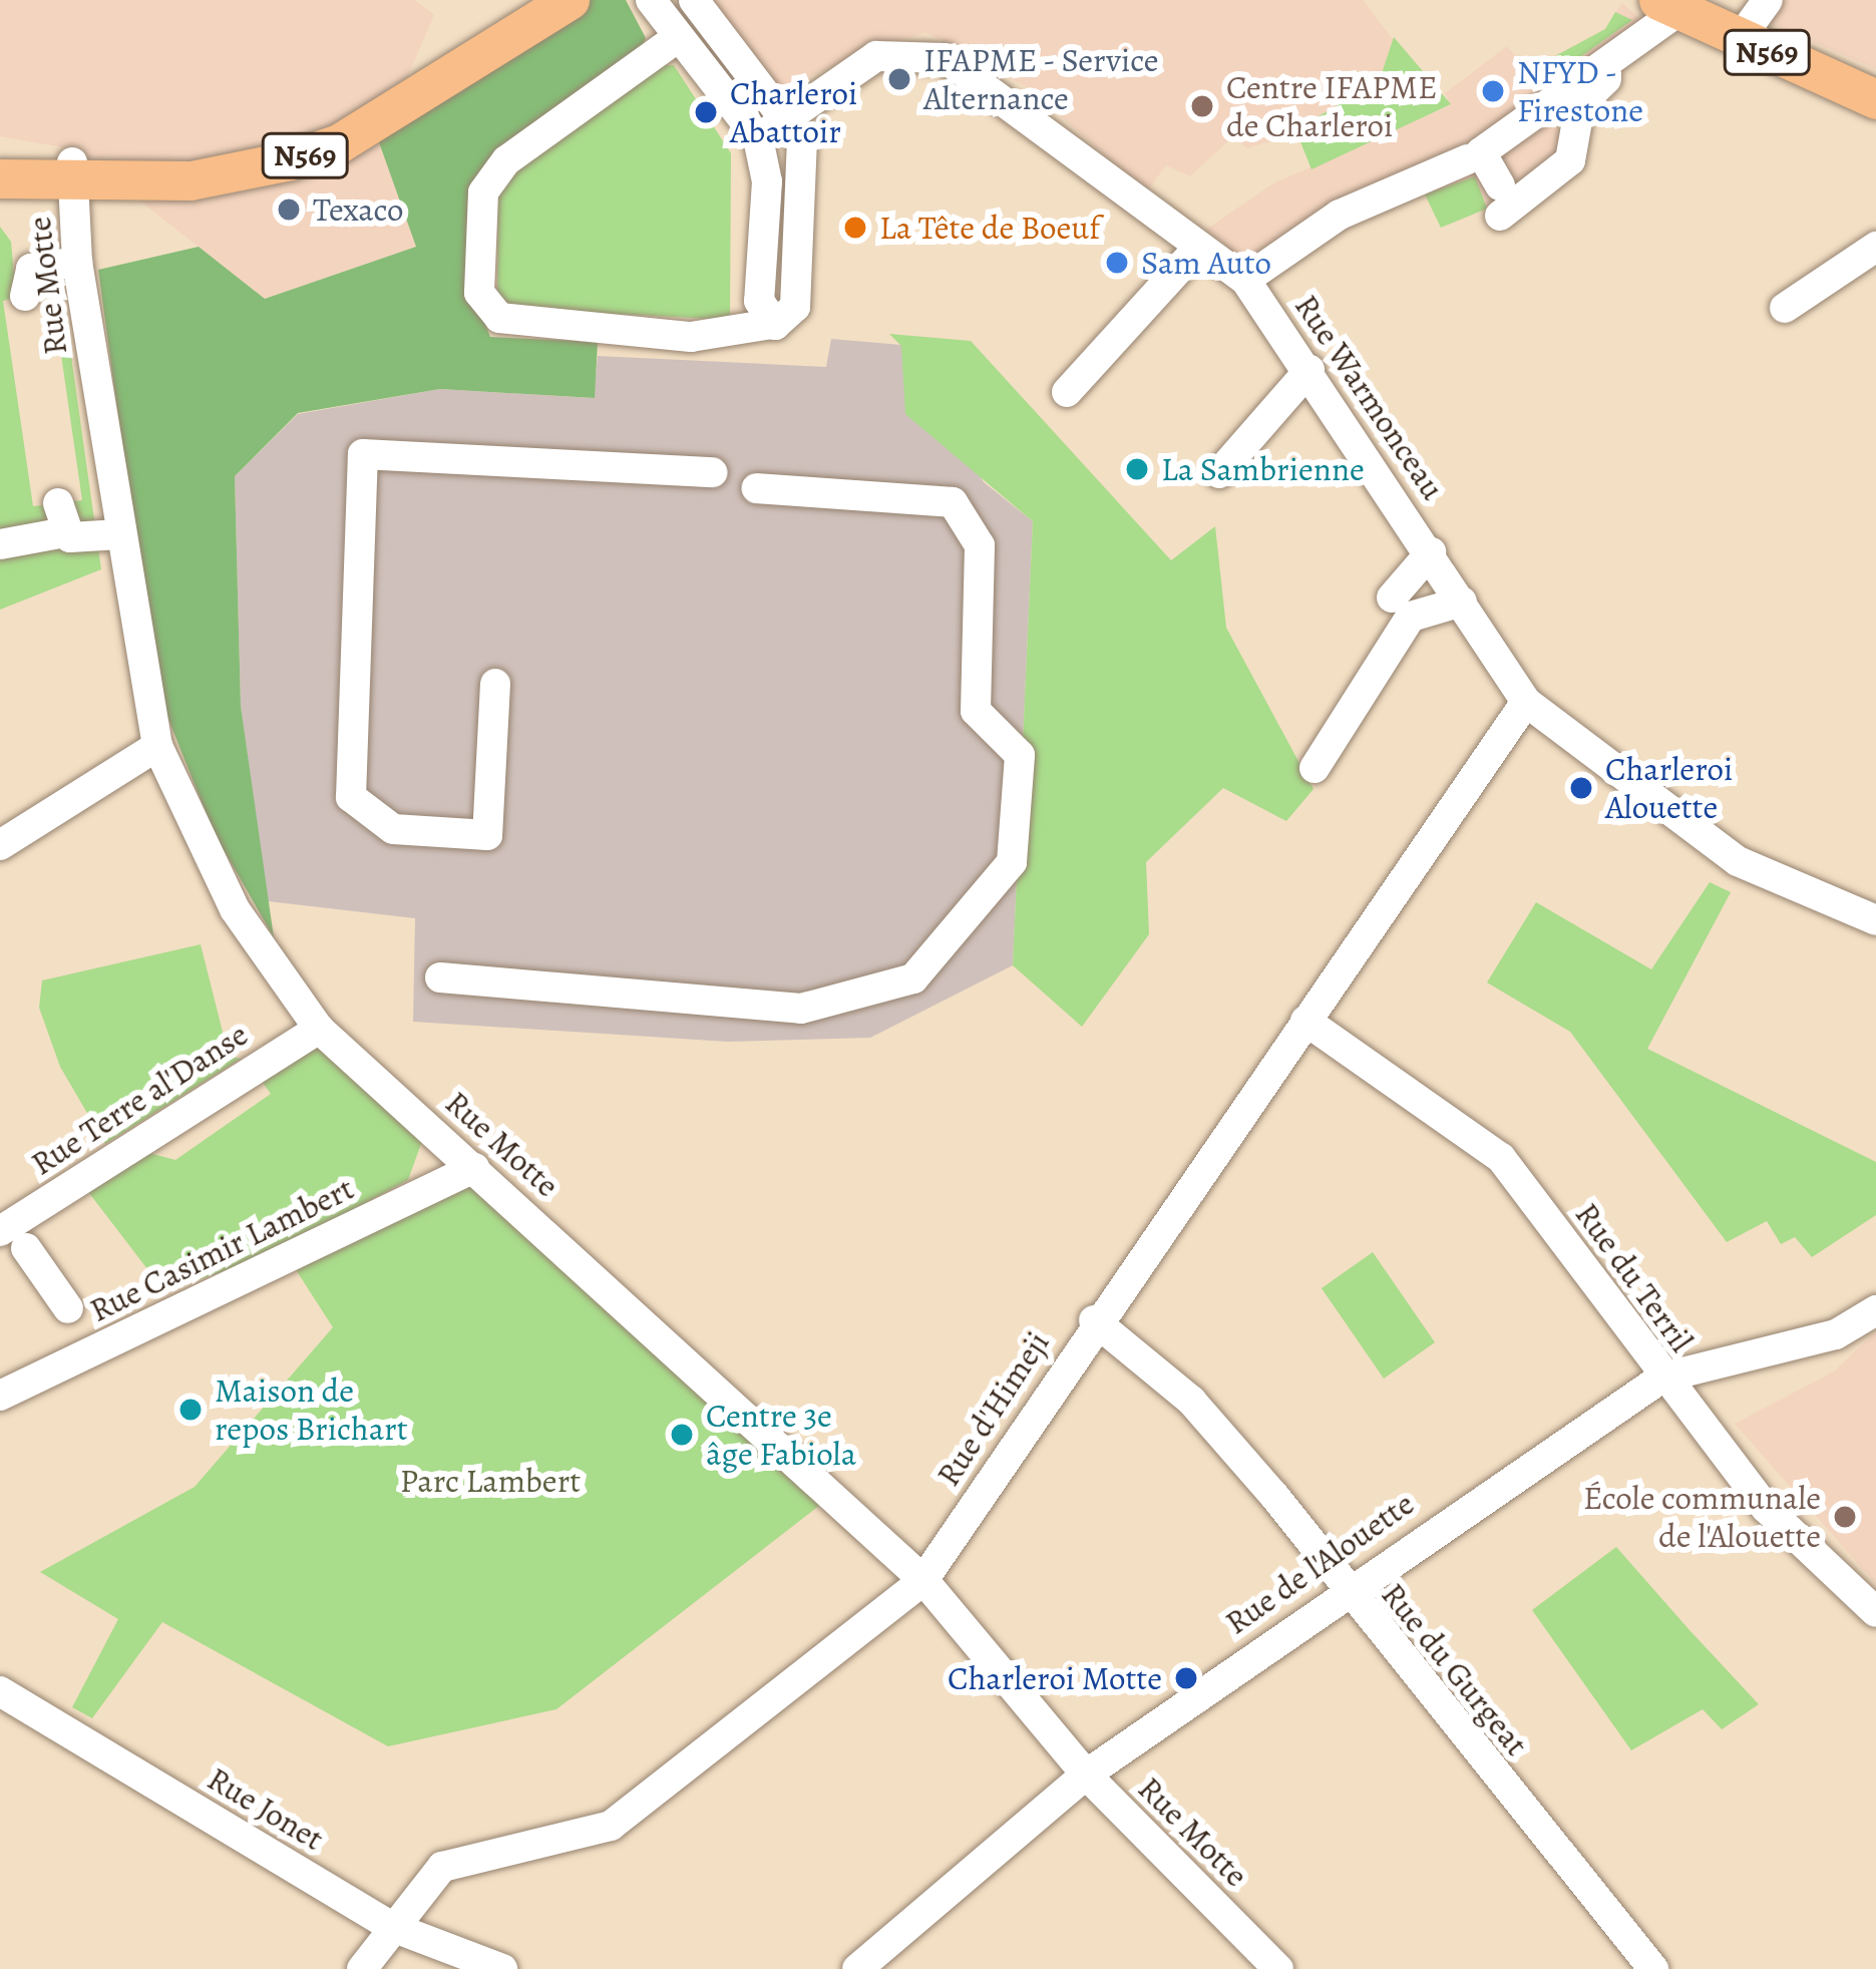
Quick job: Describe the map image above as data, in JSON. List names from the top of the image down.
{
  "streets": {
    "main road": ["N569"],
    "street": [
      "Rue Motte",
      "Rue Warmonceau",
      "Rue Terre al'Danse",
      "Rue Casimir Lambert",
      "Rue du Terril",
      "Rue d'Himeji",
      "Rue de l'Alouette",
      "Rue du Gurgeat",
      "Rue Jonet"
    ]
  },
  "crossings": [
    ["N569", "Rue Motte"],
    ["Rue Motte", "Rue Terre al'Danse"],
    ["Rue Motte", "Rue Casimir Lambert"],
    ["Rue Motte", "Rue d'Himeji"],
    ["Rue Motte", "Rue de l'Alouette"],
    ["Rue Warmonceau", "Rue d'Himeji"],
    ["Rue du Terril", "Rue d'Himeji"],
    ["Rue du Terril", "Rue de l'Alouette"],
    ["Rue d'Himeji", "Rue du Gurgeat"],
    ["Rue d'Himeji", "Rue Jonet"],
    ["Rue de l'Alouette", "Rue du Gurgeat"]
  ],
  "parks": ["Parc Lambert"],
  "places": [
    "IFAPME - Service Alternance",
    "NFYD - Firestone",
    "Centre IFAPME de Charleroi",
    "Charleroi Abattoir",
    "Texaco",
    "La Tête de Boeuf",
    "Sam Auto",
    "La Sambrienne",
    "Charleroi Alouette",
    "Maison de repos Brichart",
    "Centre 3e âge Fabiola",
    "École communale de l'Alouette",
    "Charleroi Motte"
  ]
}
